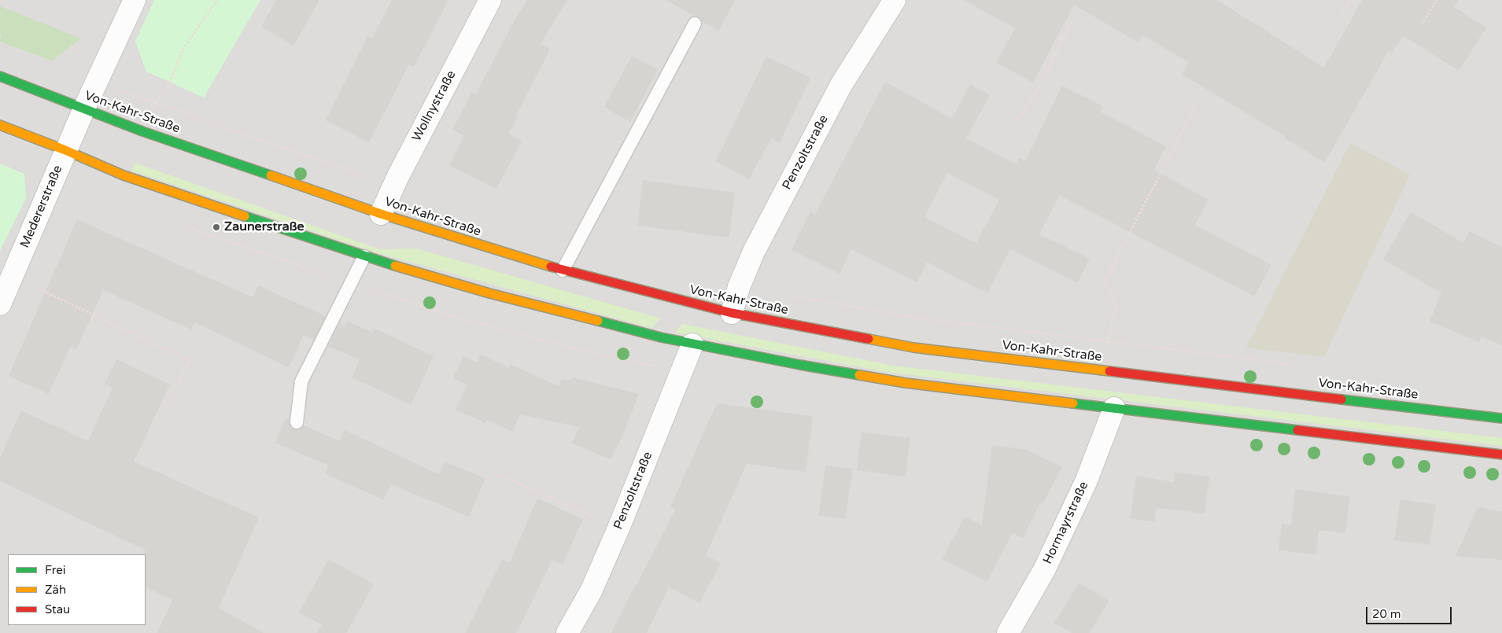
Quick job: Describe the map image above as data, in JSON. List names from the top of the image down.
{
  "streets": {
    "main road": ["Von-Kahr-Straße"],
    "street": [
      "Wollnystraße",
      "Penzoltstraße",
      "Medererstraße",
      "Hormayrstraße"
    ]
  },
  "crossings": [
    ["Wollnystraße", "Von-Kahr-Straße"],
    ["Von-Kahr-Straße", "Penzoltstraße"],
    ["Von-Kahr-Straße", "Medererstraße"]
  ],
  "places": ["Zaunerstraße"],
  "legend": ["Frei", "Zäh", "Stau"],
  "scale_bar": "20 m"
}
